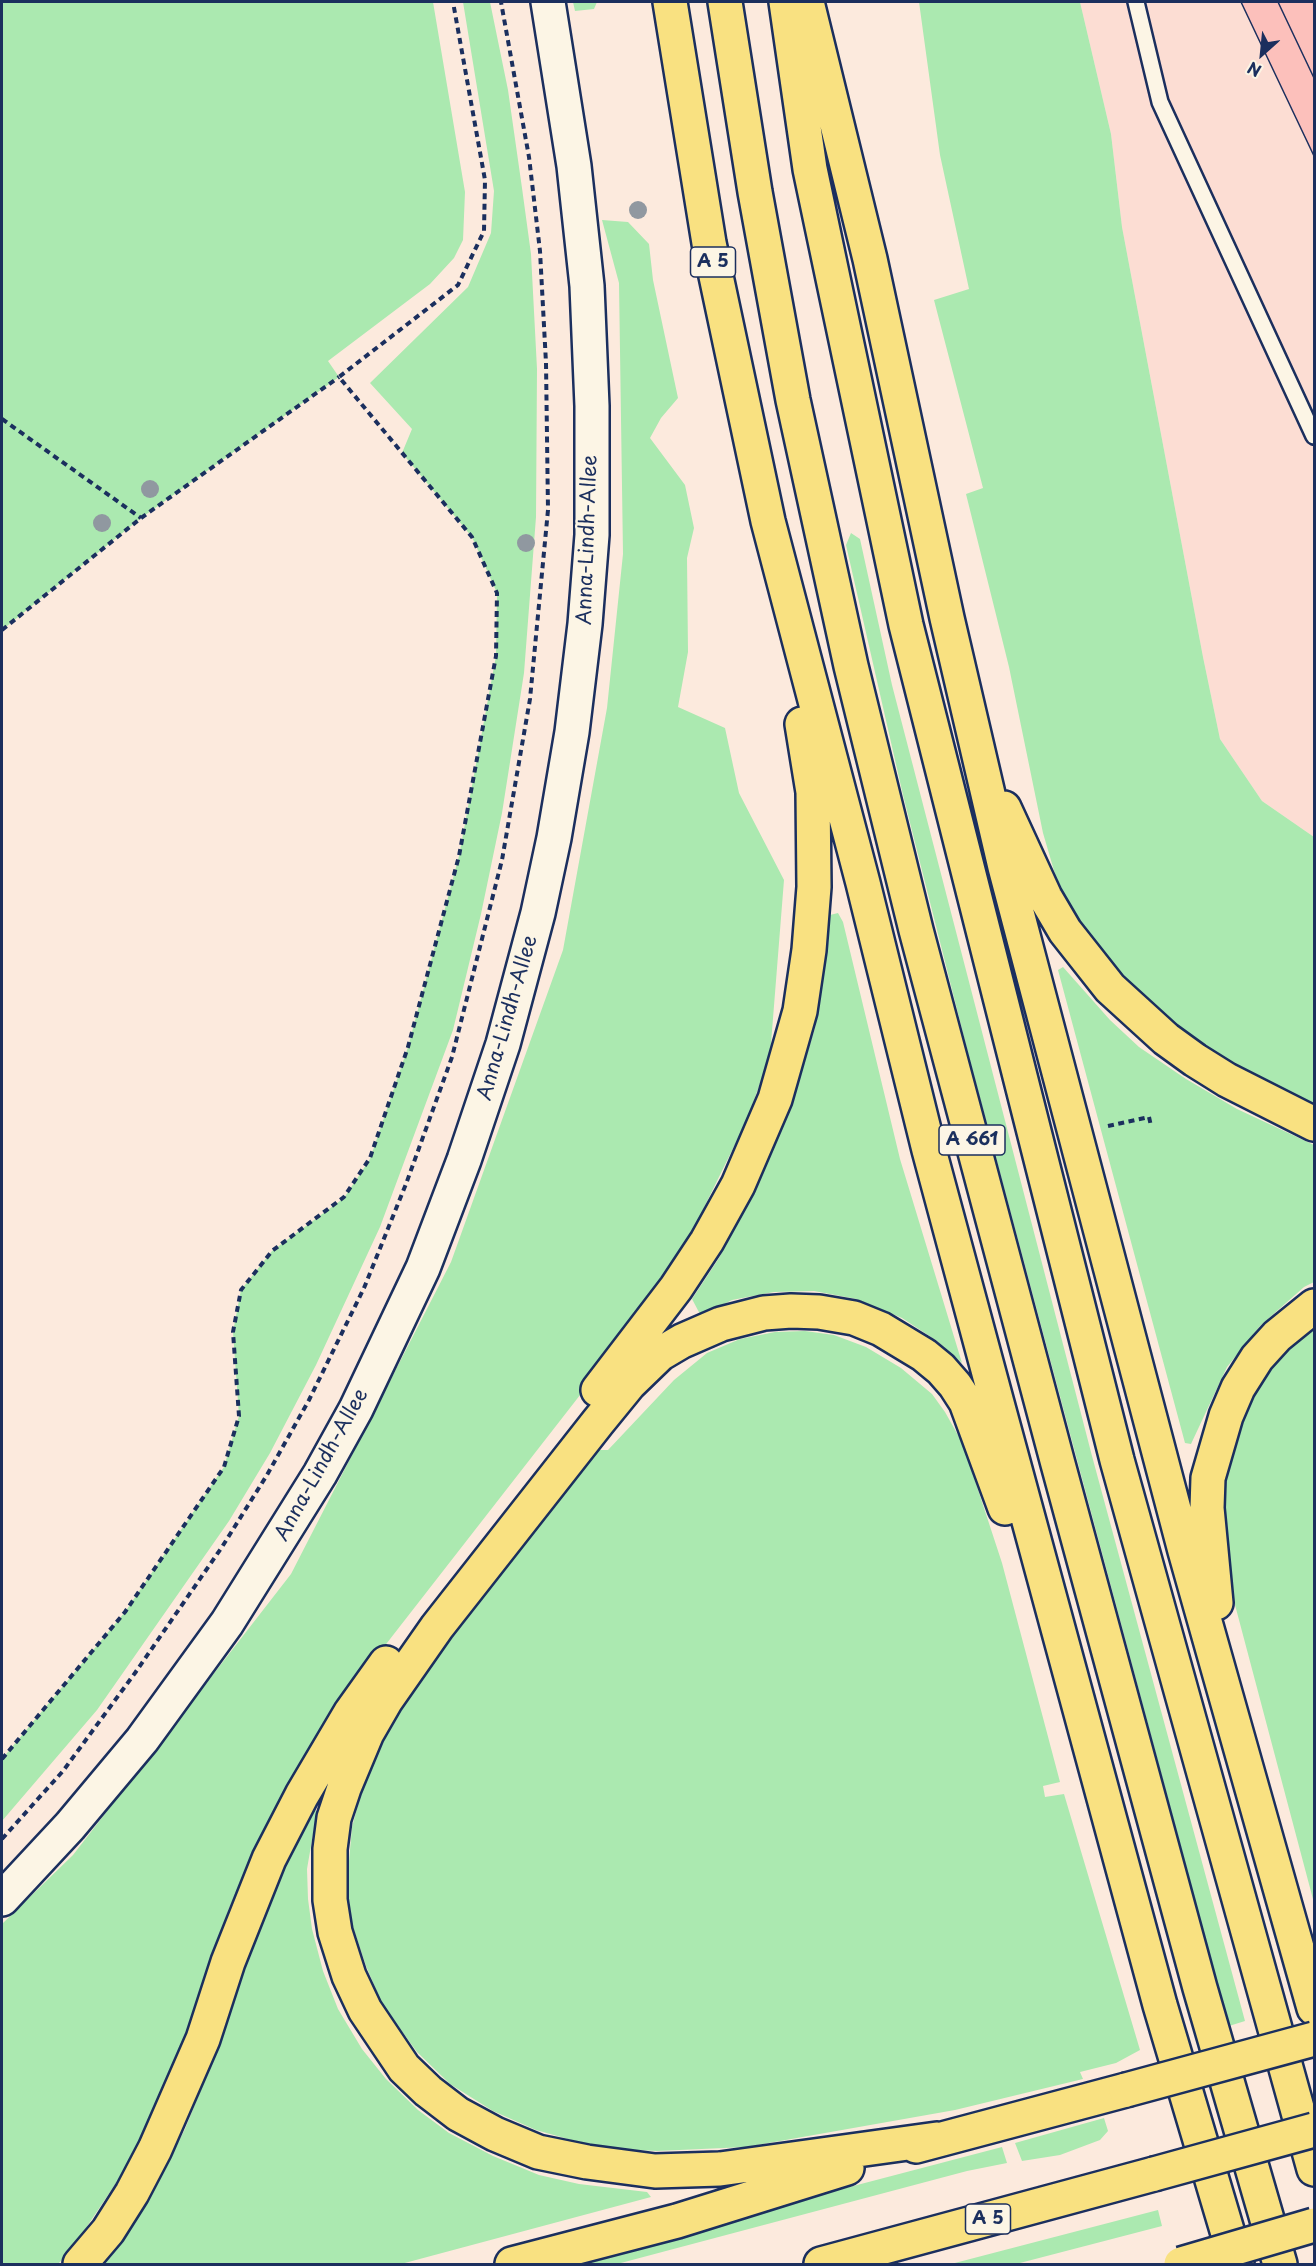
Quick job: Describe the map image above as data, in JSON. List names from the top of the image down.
{
  "streets": {
    "highway": ["A 5", "A 661"],
    "main road": ["Anna-Lindh-Allee"]
  },
  "north": "bottom left"
}
